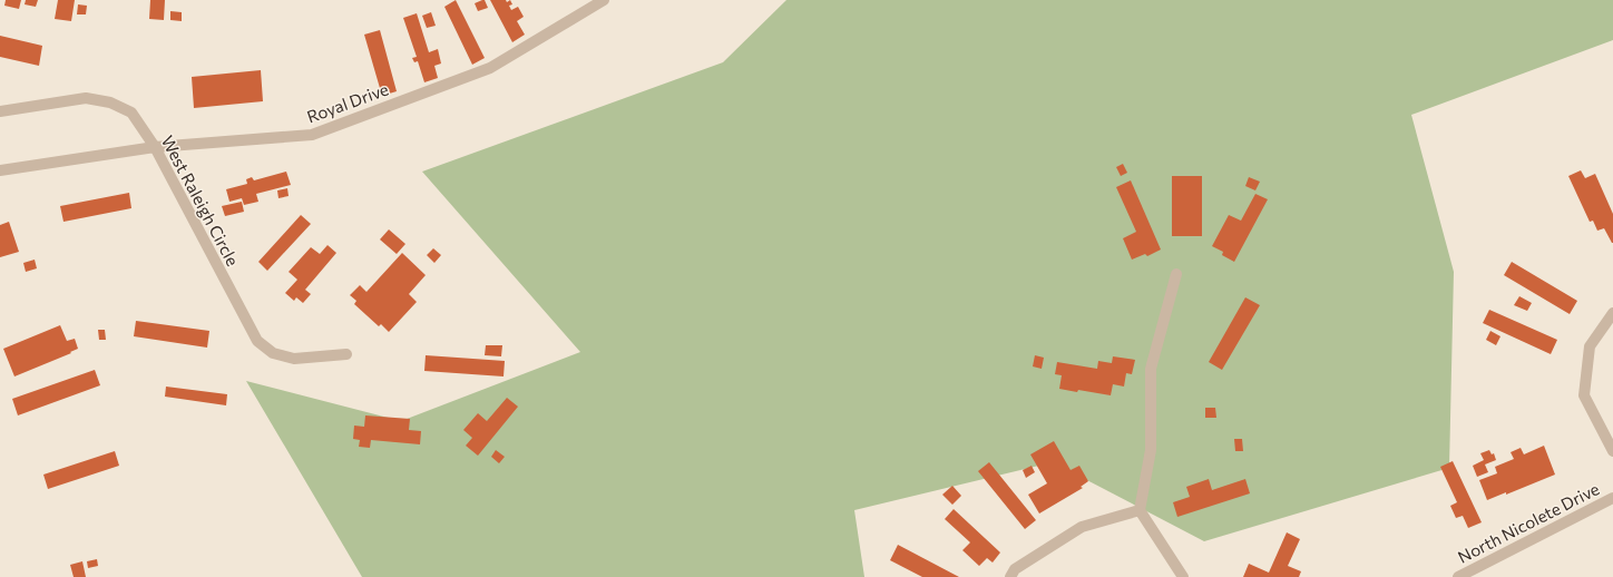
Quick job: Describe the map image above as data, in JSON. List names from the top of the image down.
{
  "streets": {
    "street": ["Royal Drive", "West Raleigh Circle", "North Nicolete Drive"]
  },
  "crossings": [
    ["Royal Drive", "West Raleigh Circle"]
  ]
}
